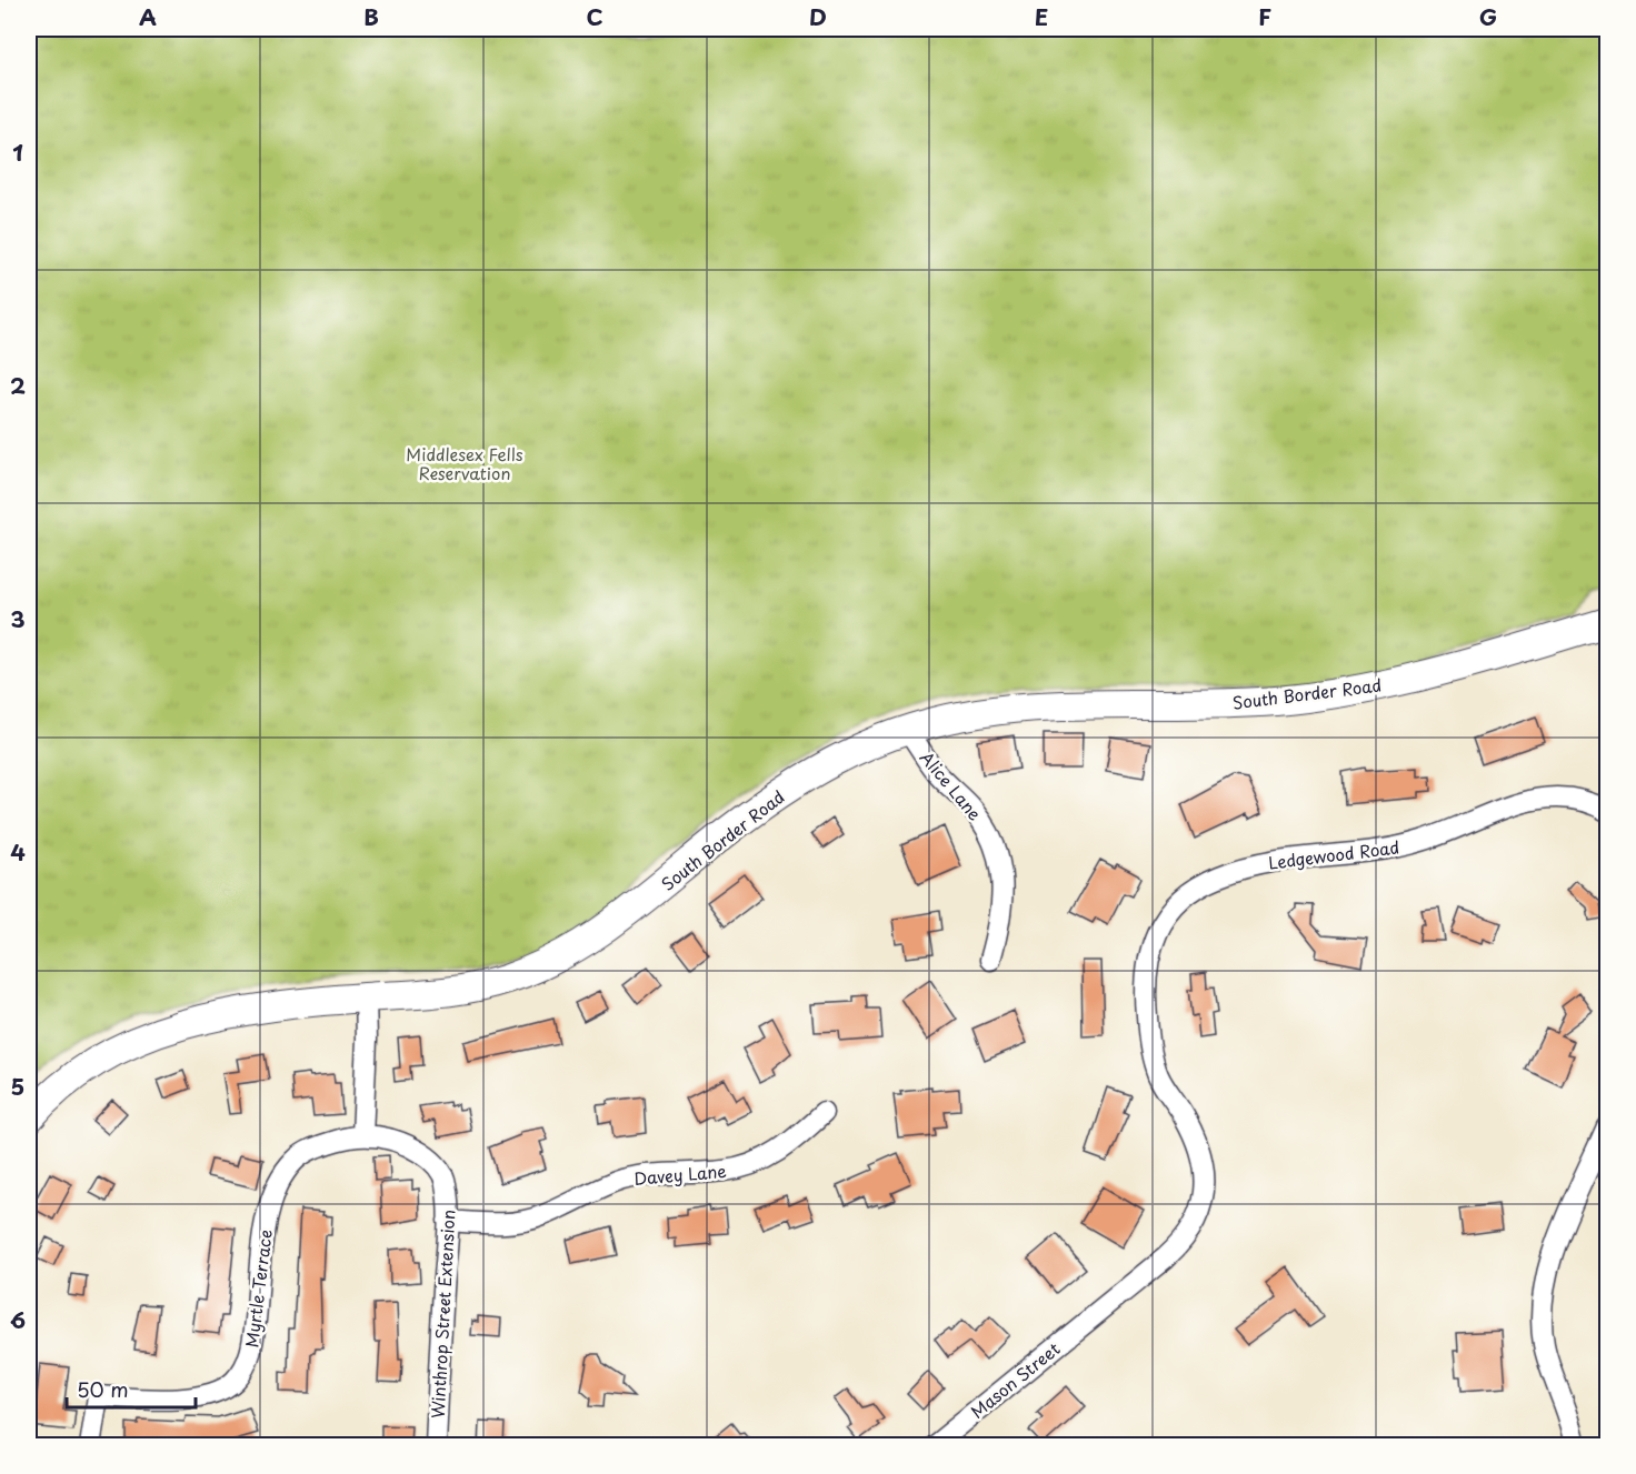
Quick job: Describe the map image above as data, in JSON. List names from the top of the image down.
{
  "streets": {
    "main road": ["South Border Road"],
    "street": [
      "Alice Lane",
      "Ledgewood Road",
      "Davey Lane",
      "Myrtle Terrace",
      "Winthrop Street Extension",
      "Mason Street"
    ]
  },
  "crossings": [
    ["South Border Road", "Alice Lane"],
    ["Ledgewood Road", "Mason Street"],
    ["Davey Lane", "Winthrop Street Extension"],
    ["Myrtle Terrace", "Winthrop Street Extension"]
  ],
  "parks": ["Middlesex Fells Reservation"],
  "scale_bar": "50 m",
  "grid": {
    "columns": [
      "A",
      "B",
      "C",
      "D",
      "E",
      "F",
      "G"
    ],
    "rows": [
      "1",
      "2",
      "3",
      "4",
      "5",
      "6"
    ]
  }
}
